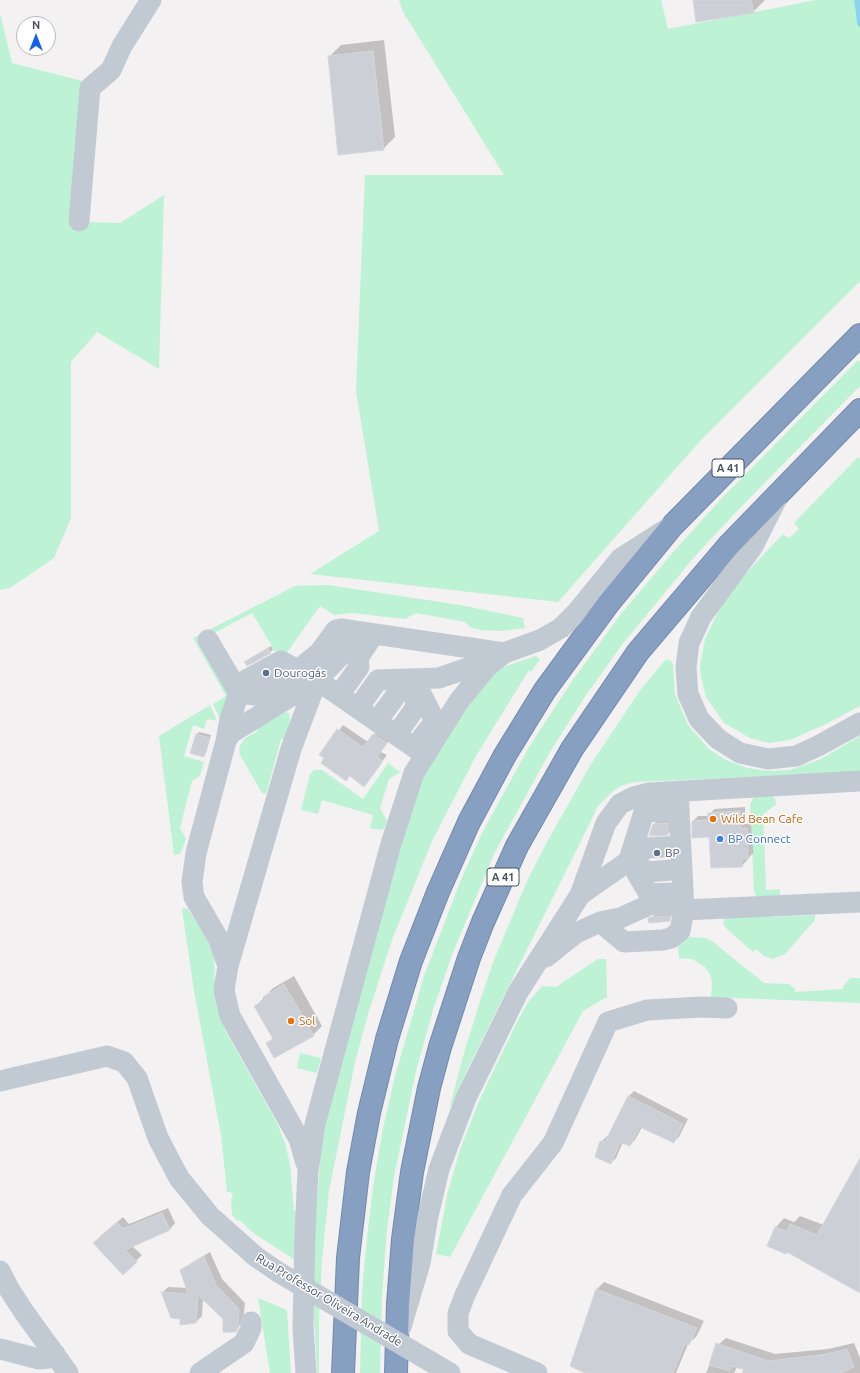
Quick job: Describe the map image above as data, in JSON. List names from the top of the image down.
{
  "streets": {
    "highway": ["A 41"],
    "street": ["Rua Professor Oliveira Andrade"]
  },
  "places": [
    "Dourogás",
    "Wild Bean Cafe",
    "BP Connect",
    "BP",
    "Sol"
  ],
  "north": "top"
}
